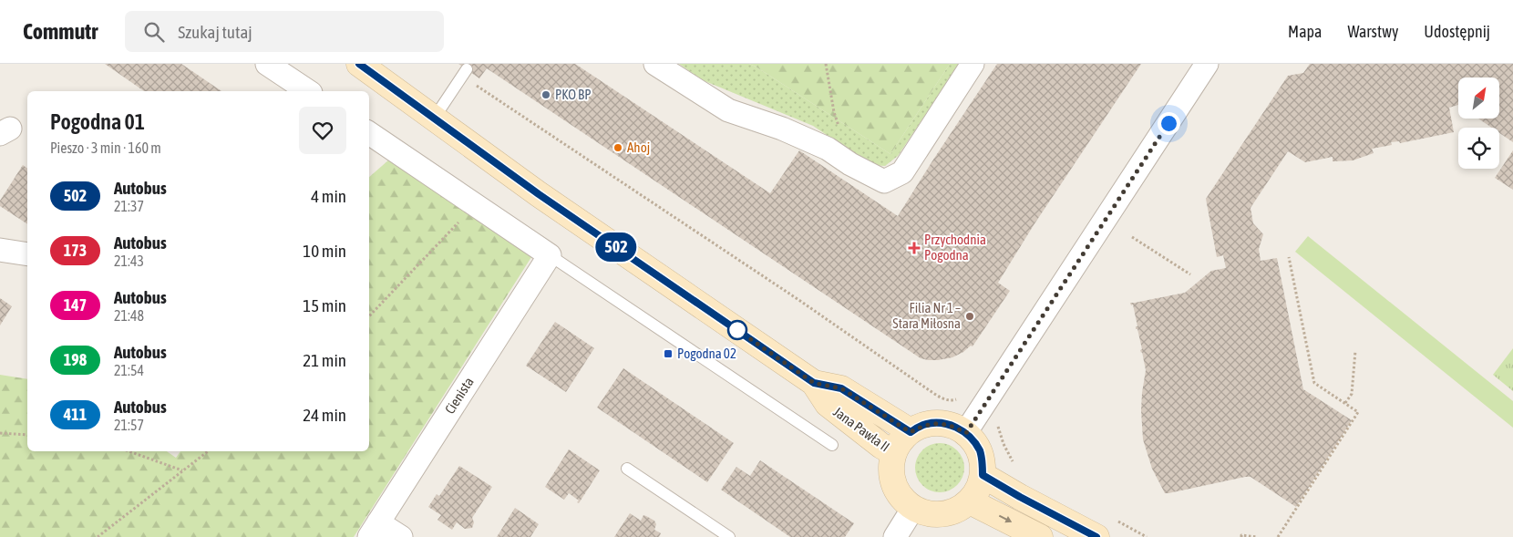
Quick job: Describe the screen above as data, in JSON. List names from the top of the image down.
{
  "streets": {
    "street": ["Cienista", "Jana Pawła II"]
  },
  "places": {
    "other": ["PKO BP", "Ahoj", "Filia Nr 1 – Stara Miłosna"],
    "health": ["Przychodnia Pogodna"],
    "transit": ["Pogodna 02"]
  },
  "lines": ["bus line 502"],
  "north": "top right",
  "page": {
    "header": "Commutr",
    "search": "Szukaj tutaj",
    "nav": ["Mapa", "Warstwy", "Udostępnij"],
    "on_map": "502",
    "heading": ["Pogodna 01", "Pieszo · 3 min · 160 m"],
    "list": [
      {
        "mark": "502",
        "name": "Autobus",
        "note": "21:37",
        "value": "4 min"
      },
      {
        "mark": "173",
        "name": "Autobus",
        "note": "21:43",
        "value": "10 min"
      },
      {
        "mark": "147",
        "name": "Autobus",
        "note": "21:48",
        "value": "15 min"
      },
      {
        "mark": "198",
        "name": "Autobus",
        "note": "21:54",
        "value": "21 min"
      },
      {
        "mark": "411",
        "name": "Autobus",
        "note": "21:57",
        "value": "24 min"
      }
    ]
  }
}
